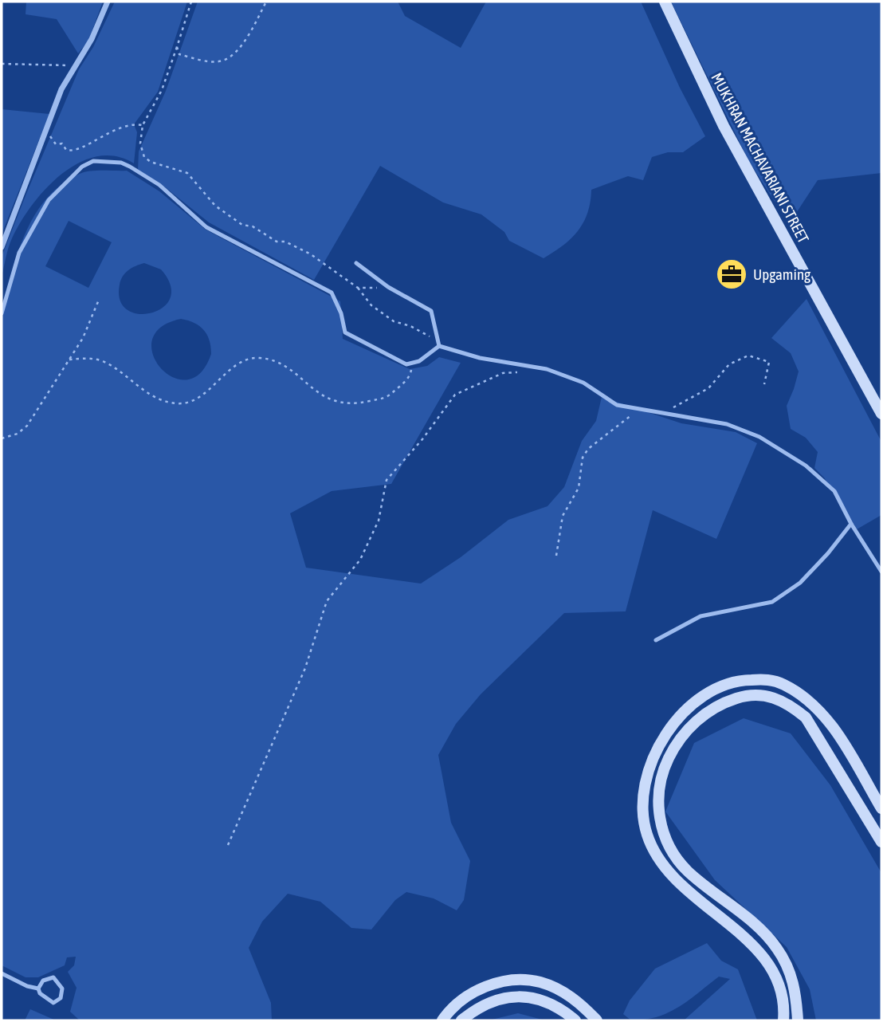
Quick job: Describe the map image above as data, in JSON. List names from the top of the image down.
{
  "streets": {
    "main road": ["MUKHRAN MACHAVARIANI STREET"]
  },
  "places": {
    "office": ["Upgaming"]
  }
}
